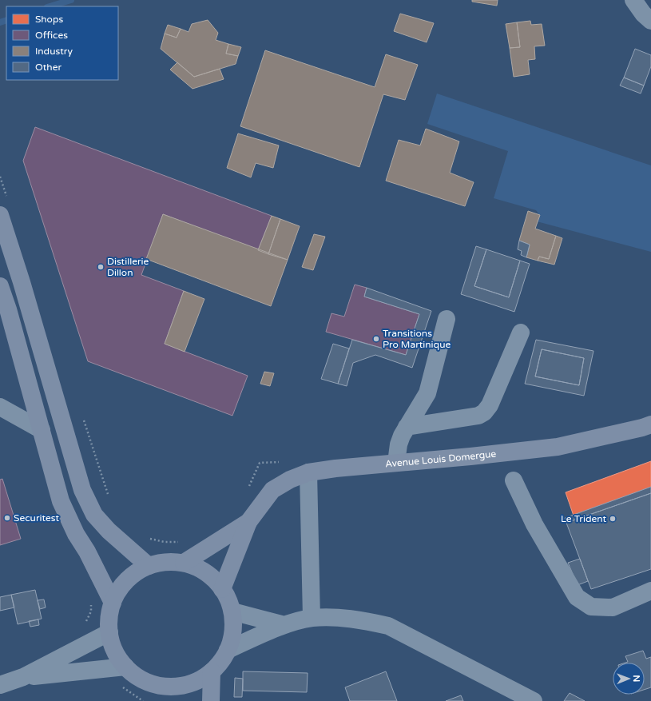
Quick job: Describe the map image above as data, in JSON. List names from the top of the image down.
{
  "streets": {
    "main road": ["Avenue Louis Domergue"]
  },
  "places": [
    "Distillerie Dillon",
    "Transitions Pro Martinique",
    "Securitest",
    "Le Trident"
  ],
  "legend": [
    "Shops",
    "Offices",
    "Industry",
    "Other"
  ],
  "north": "right"
}
